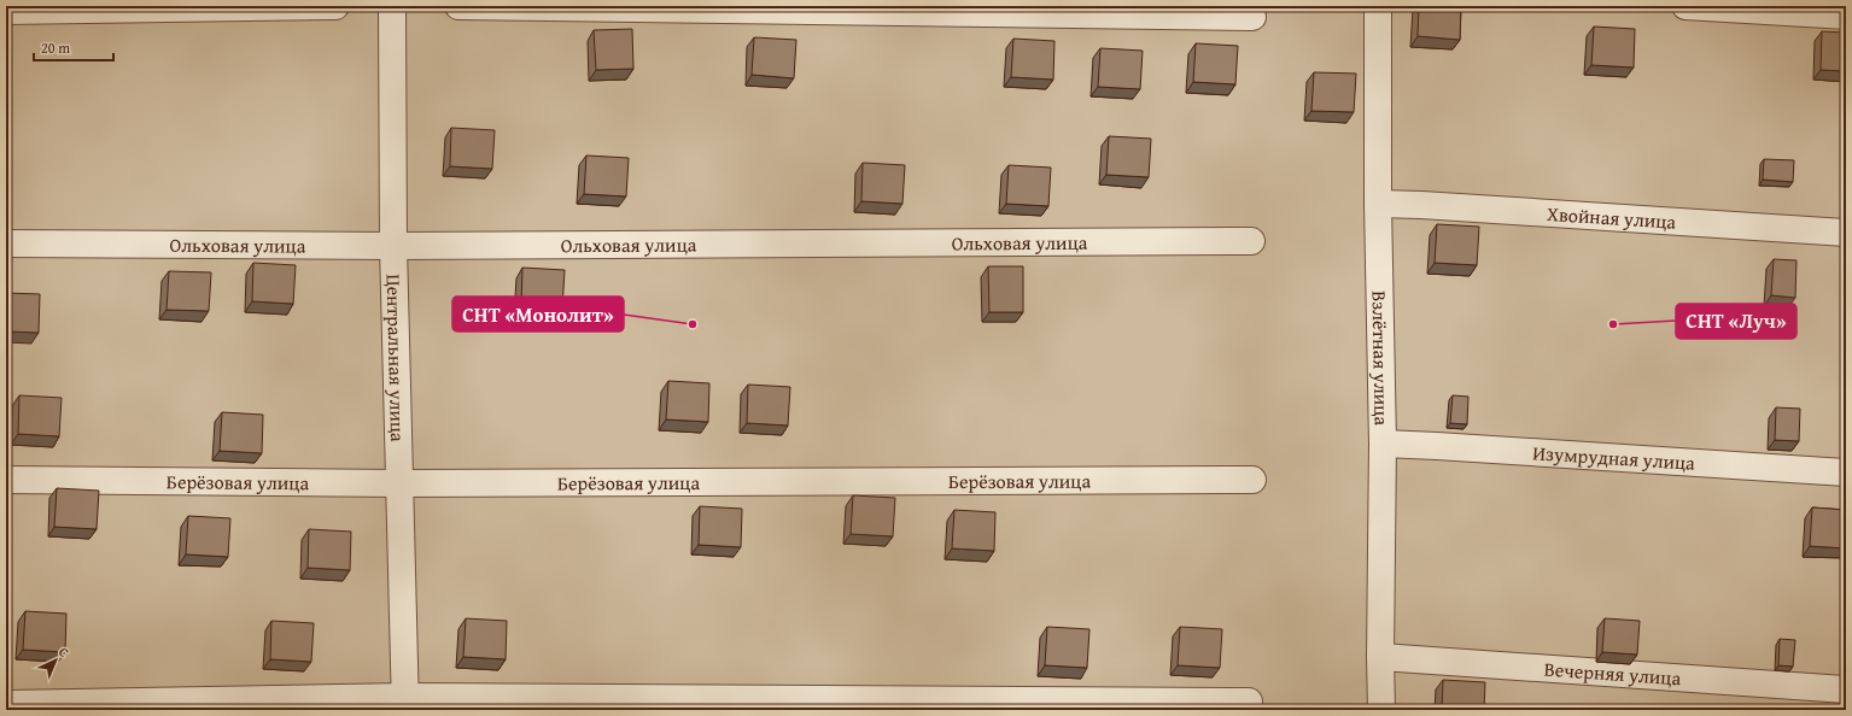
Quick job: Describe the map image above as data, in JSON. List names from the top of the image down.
{
  "streets": {
    "street": [
      "Хвойная улица",
      "Ольховая улица",
      "Центральная улица",
      "Взлётная улица",
      "Изумрудная улица",
      "Берёзовая улица",
      "Вечерняя улица"
    ]
  },
  "crossings": [
    ["Хвойная улица", "Взлётная улица"],
    ["Ольховая улица", "Центральная улица"],
    ["Центральная улица", "Берёзовая улица"],
    ["Взлётная улица", "Изумрудная улица"],
    ["Взлётная улица", "Вечерняя улица"]
  ],
  "places": ["СНТ «Монолит»", "СНТ «Луч»"],
  "scale_bar": "20 m",
  "north": "top right"
}
